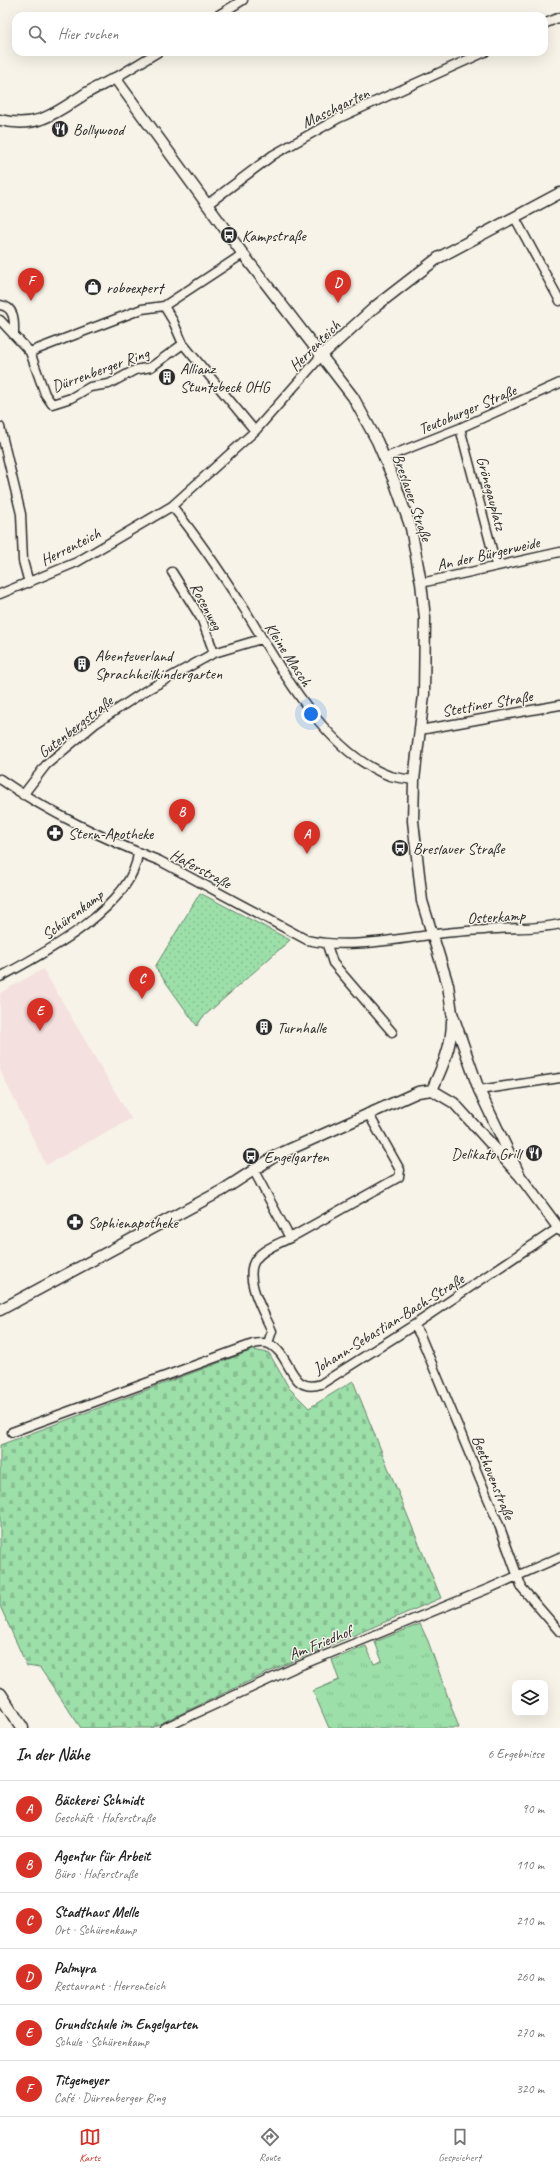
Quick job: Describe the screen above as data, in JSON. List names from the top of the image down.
{
  "streets": {
    "street": [
      "Maschgarten",
      "Herrenteich",
      "Dürrenberger Ring",
      "Teutoburger Straße",
      "Grönegauplatz",
      "Breslauer Straße",
      "An der Bürgerweide",
      "Rosenweg",
      "Kleine Masch",
      "Stettiner Straße",
      "Gutenbergstraße",
      "Haferstraße",
      "Schürenkamp",
      "Osterkamp",
      "Johann-Sebastian-Bach-Straße",
      "Beethovenstraße",
      "Am Friedhof"
    ]
  },
  "crossings": [
    ["Herrenteich", "Breslauer Straße"],
    ["Herrenteich", "Kleine Masch"],
    ["Teutoburger Straße", "Grönegauplatz"],
    ["Teutoburger Straße", "Breslauer Straße"],
    ["Grönegauplatz", "An der Bürgerweide"],
    ["Breslauer Straße", "An der Bürgerweide"],
    ["Breslauer Straße", "Kleine Masch"],
    ["Breslauer Straße", "Stettiner Straße"],
    ["Breslauer Straße", "Haferstraße"],
    ["Breslauer Straße", "Osterkamp"],
    ["Rosenweg", "Gutenbergstraße"],
    ["Kleine Masch", "Gutenbergstraße"],
    ["Gutenbergstraße", "Haferstraße"],
    ["Haferstraße", "Schürenkamp"],
    ["Haferstraße", "Osterkamp"],
    ["Johann-Sebastian-Bach-Straße", "Beethovenstraße"],
    ["Beethovenstraße", "Am Friedhof"]
  ],
  "places": {
    "restaurant": ["Bollywood", "Delikato Grill"],
    "bus stop": ["Kampstraße", "Breslauer Straße", "Engelgarten"],
    "shop": ["roboexpert"],
    "building": ["Allianz Stuntebeck OHG", "Abenteuerland Sprachheilkindergarten", "Turnhalle"],
    "pharmacy": ["Stern-Apotheke", "Sophienapotheke"]
  },
  "page": {
    "search": "Hier suchen",
    "pins": [
      "F",
      "D",
      "B",
      "A",
      "C",
      "E"
    ],
    "heading": ["In der Nähe", "6 Ergebnisse"],
    "list": [
      {
        "mark": "A",
        "name": "Bäckerei Schmidt",
        "note": "Geschäft · Haferstraße",
        "value": "90 m"
      },
      {
        "mark": "B",
        "name": "Agentur für Arbeit",
        "note": "Büro · Haferstraße",
        "value": "110 m"
      },
      {
        "mark": "C",
        "name": "Stadthaus Melle",
        "note": "Ort · Schürenkamp",
        "value": "210 m"
      },
      {
        "mark": "D",
        "name": "Palmyra",
        "note": "Restaurant · Herrenteich",
        "value": "260 m"
      },
      {
        "mark": "E",
        "name": "Grundschule im Engelgarten",
        "note": "Schule · Schürenkamp",
        "value": "270 m"
      },
      {
        "mark": "F",
        "name": "Titgemeyer",
        "note": "Café · Dürrenberger Ring",
        "value": "320 m"
      }
    ],
    "nav": ["Karte", "Route", "Gespeichert"]
  }
}
